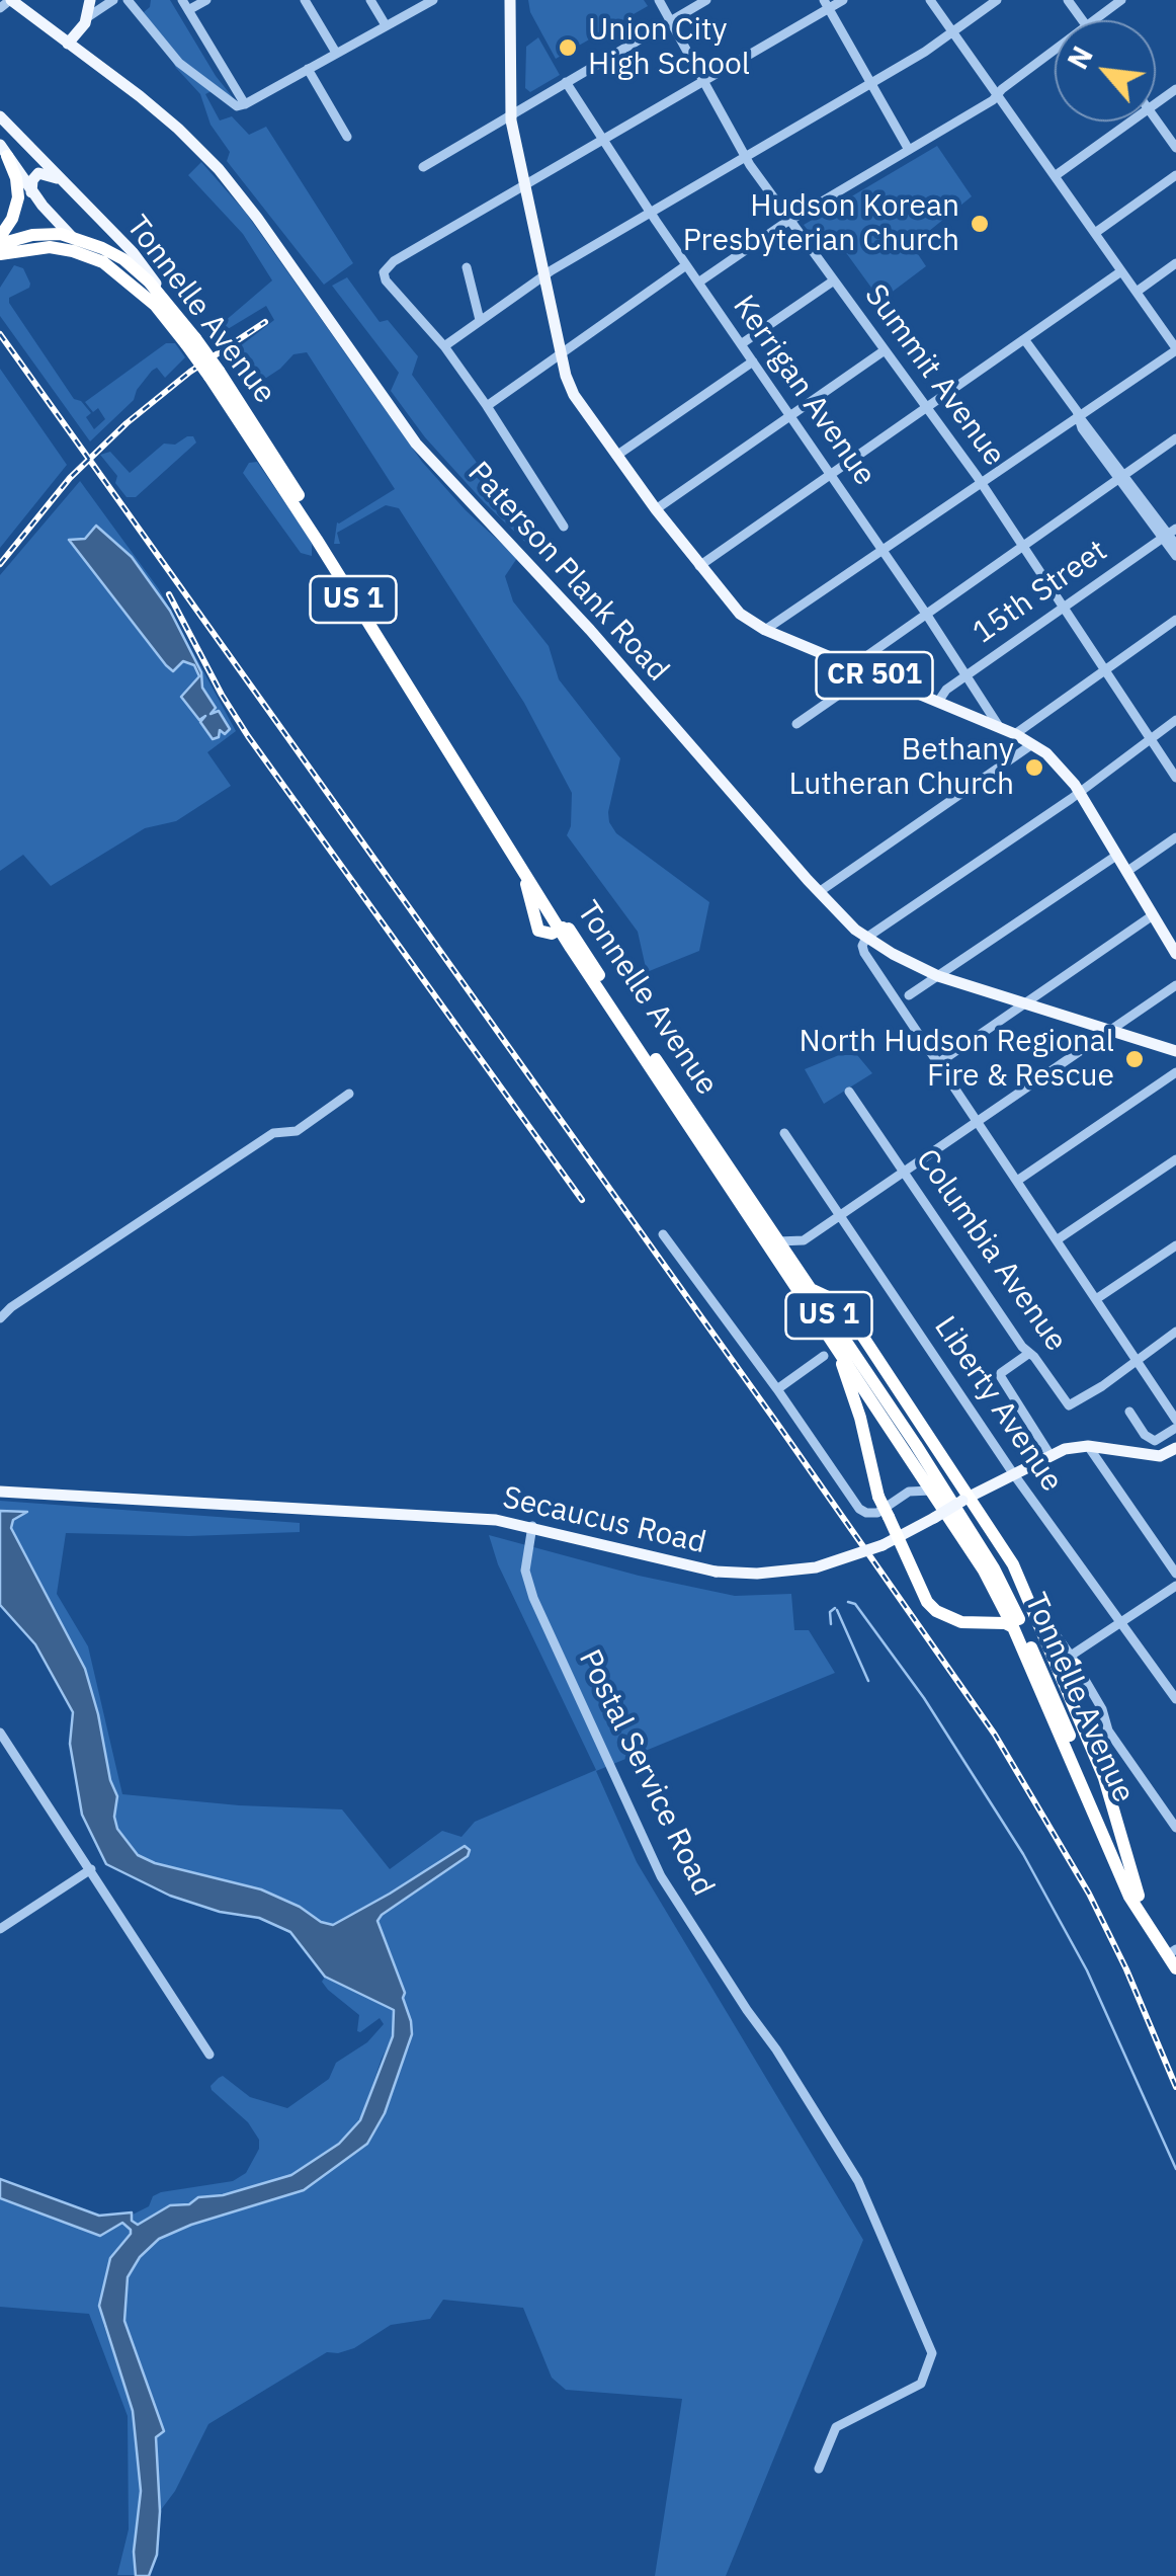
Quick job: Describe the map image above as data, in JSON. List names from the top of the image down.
{
  "streets": {
    "highway": ["Tonnelle Avenue", "US 1"],
    "main road": ["Paterson Plank Road", "CR 501", "Secaucus Road"],
    "street": [
      "Summit Avenue",
      "Kerrigan Avenue",
      "15th Street",
      "Columbia Avenue",
      "Liberty Avenue",
      "Postal Service Road"
    ]
  },
  "crossings": [
    ["Summit Avenue", "15th Street"],
    ["Kerrigan Avenue", "15th Street"],
    ["Kerrigan Avenue", "CR 501"],
    ["15th Street", "CR 501"],
    ["Liberty Avenue", "Secaucus Road"],
    ["Secaucus Road", "Postal Service Road"]
  ],
  "places": [
    "Union City High School",
    "Hudson Korean Presbyterian Church",
    "Bethany Lutheran Church",
    "North Hudson Regional Fire & Rescue"
  ],
  "north": "top left"
}
